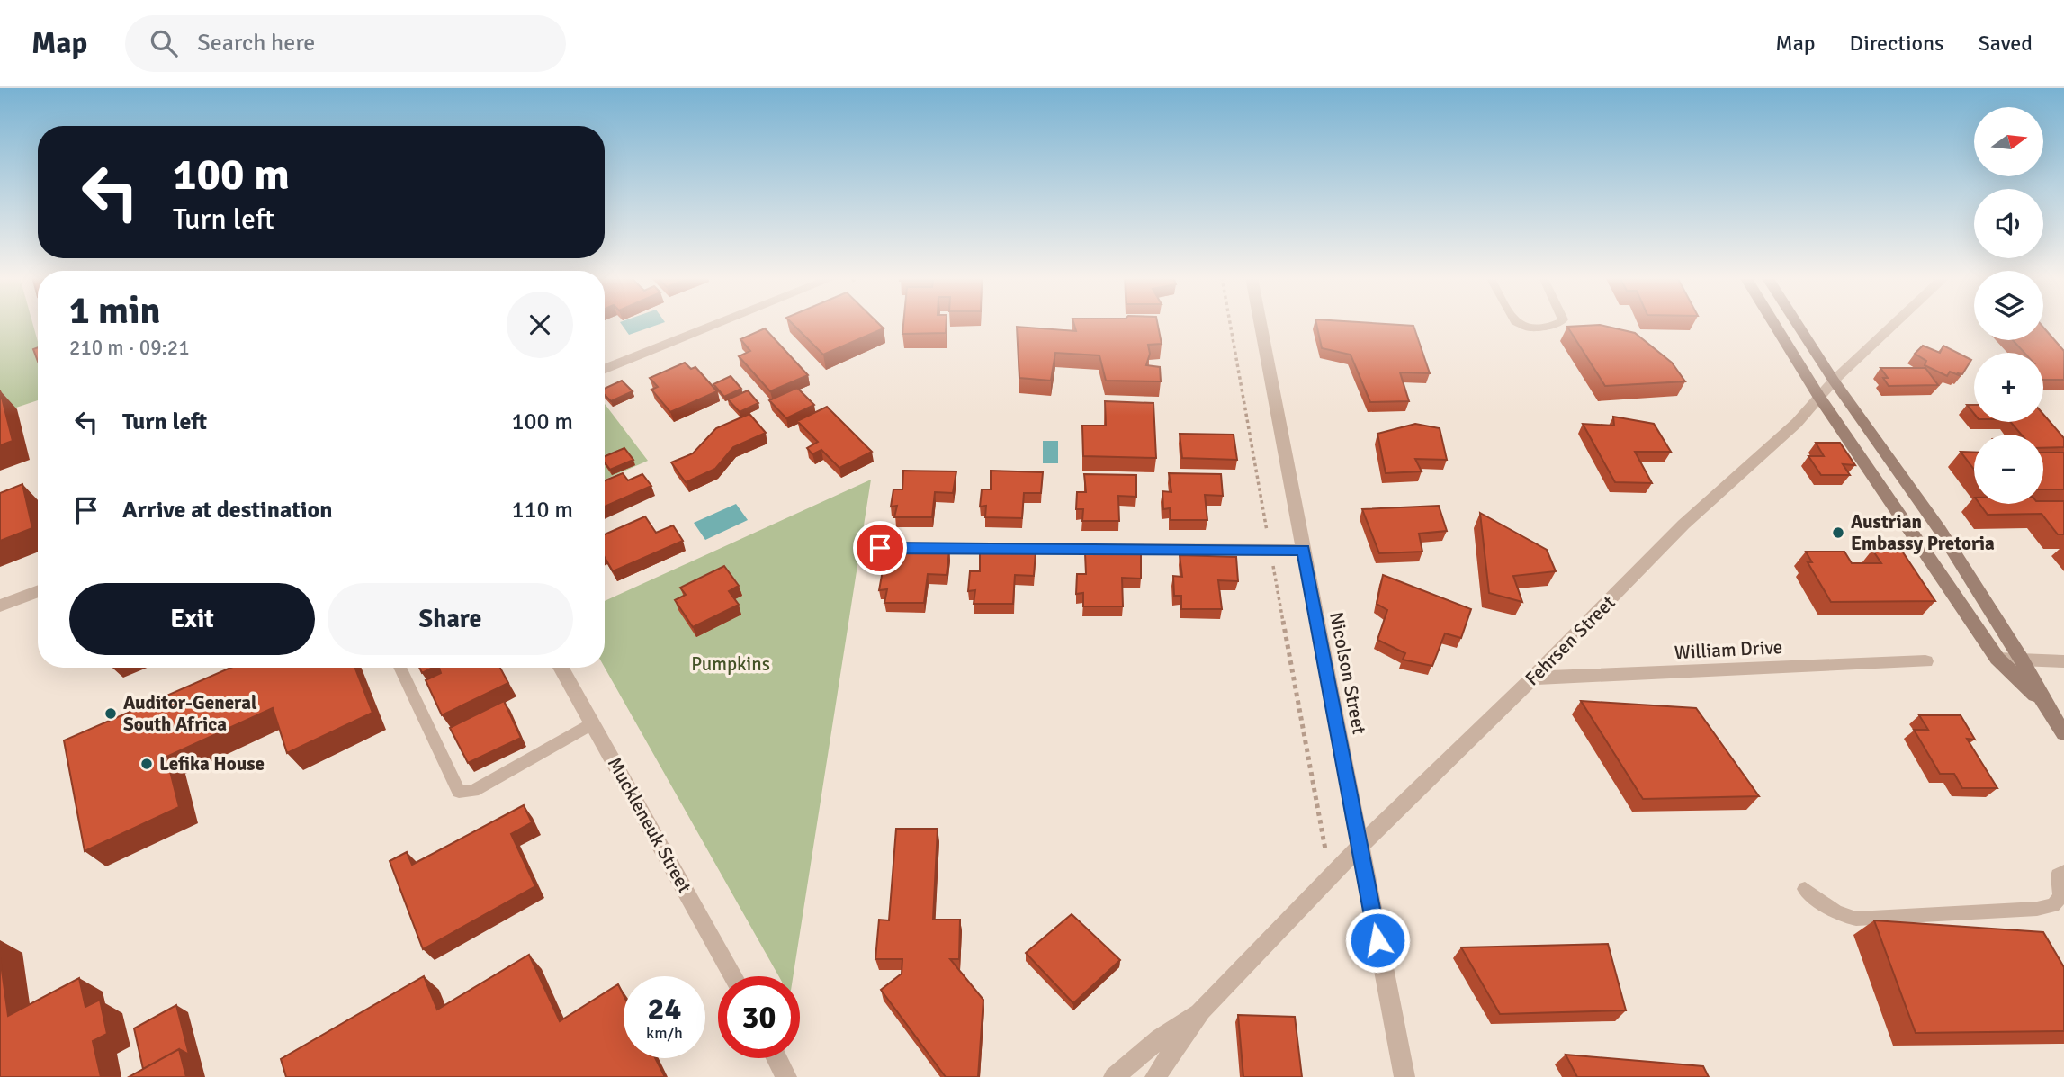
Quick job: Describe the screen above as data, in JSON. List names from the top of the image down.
{
  "streets": {
    "street": [
      "Fehrsen Street",
      "William Drive",
      "Nicolson Street",
      "Muckleneuk Street"
    ]
  },
  "crossings": [
    ["Fehrsen Street", "William Drive"],
    ["Fehrsen Street", "Nicolson Street"]
  ],
  "parks": ["Pumpkins"],
  "places": ["Austrian Embassy Pretoria", "Auditor-General South Africa", "Lefika House"],
  "north": "right",
  "page": {
    "header": "Map",
    "search": "Search here",
    "nav": ["Map", "Directions", "Saved"],
    "map_buttons": ["+", "−"],
    "turn": ["100 m", "Turn left"],
    "heading": ["1 min", "210 m · 09:21"],
    "list": [
      {
        "name": "Turn left",
        "value": "100 m"
      },
      {
        "name": "Arrive at destination",
        "value": "110 m"
      }
    ],
    "buttons": ["Exit", "Share"],
    "speed": "24 km/h",
    "limit": "30"
  }
}
